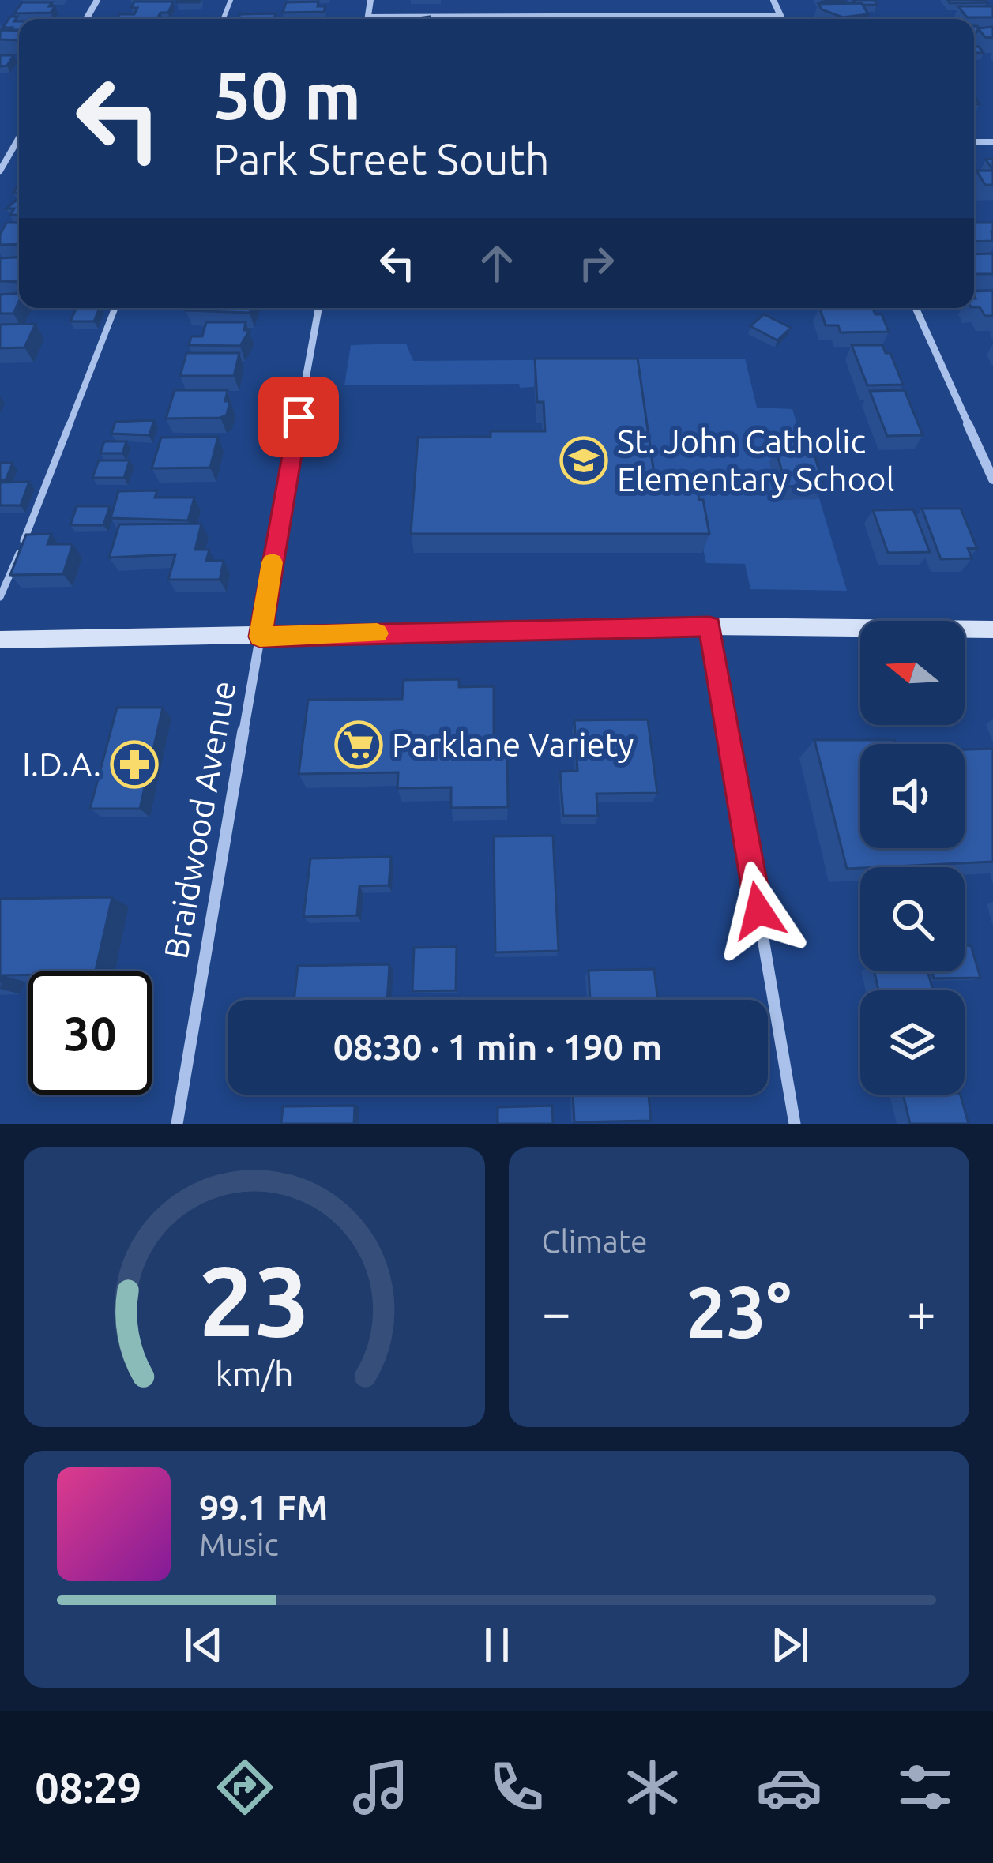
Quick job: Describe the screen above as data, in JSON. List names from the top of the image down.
{
  "streets": {
    "street": ["Braidwood Avenue"]
  },
  "places": {
    "school or university": ["St. John Catholic Elementary School"],
    "supermarket": ["Parklane Variety"],
    "pharmacy": ["I.D.A."]
  },
  "north": "left",
  "page": {
    "turn": ["50 m", "Park Street South"],
    "limit": "30",
    "trip": "08:30 · 1 min · 190 m",
    "tile": "Climate",
    "heat": ["−", "23°", "+"],
    "song": ["99.1 FM", "Music"],
    "tabs": "08:29",
    "gauge": ["23", "km/h"]
  }
}
